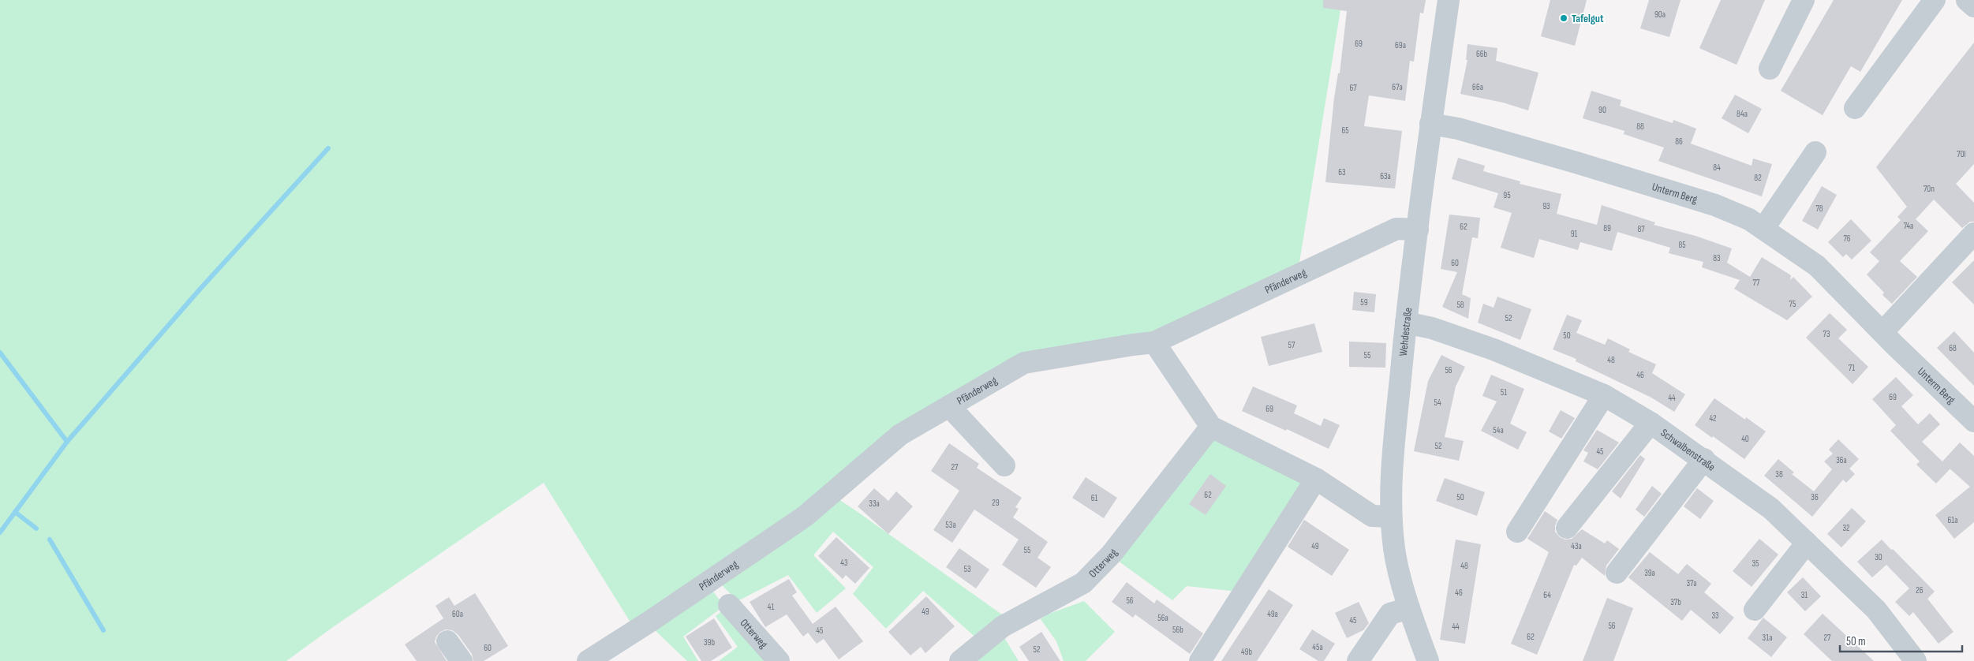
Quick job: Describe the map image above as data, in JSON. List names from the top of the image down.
{
  "streets": {
    "street": [
      "Unterm Berg",
      "Pfänderweg",
      "Wehdestraße",
      "Schwalbenstraße",
      "Otterweg"
    ]
  },
  "crossings": [
    ["Unterm Berg", "Wehdestraße"],
    ["Pfänderweg", "Wehdestraße"],
    ["Wehdestraße", "Schwalbenstraße"]
  ],
  "places": ["Tafelgut"],
  "house_numbers": [
    "90a",
    "69",
    "69a",
    "66b",
    "67a",
    "66a",
    "67",
    "90",
    "84a",
    "88",
    "65",
    "86",
    "70l",
    "84",
    "63",
    "63a",
    "82",
    "70n",
    "95",
    "93",
    "78",
    "74a",
    "62",
    "89",
    "87",
    "91",
    "76",
    "85",
    "83",
    "60",
    "77",
    "59",
    "75",
    "58",
    "52",
    "73",
    "50",
    "57",
    "68",
    "55",
    "48",
    "71",
    "56",
    "46",
    "51",
    "69",
    "44",
    "54",
    "69",
    "42",
    "54a",
    "40",
    "52",
    "45",
    "36a",
    "27",
    "38",
    "62",
    "50",
    "36",
    "61",
    "29",
    "33a",
    "61a",
    "53a",
    "32",
    "49",
    "43a",
    "55",
    "30",
    "43",
    "35",
    "48",
    "53",
    "39a",
    "37a",
    "26",
    "46",
    "64",
    "31",
    "56",
    "37b",
    "41",
    "49",
    "60a",
    "49a",
    "33",
    "56a",
    "45",
    "56",
    "44",
    "56b",
    "45",
    "62",
    "31a",
    "27",
    "39b",
    "45a",
    "60",
    "52",
    "49b"
  ],
  "scale_bar": "50 m"
}
